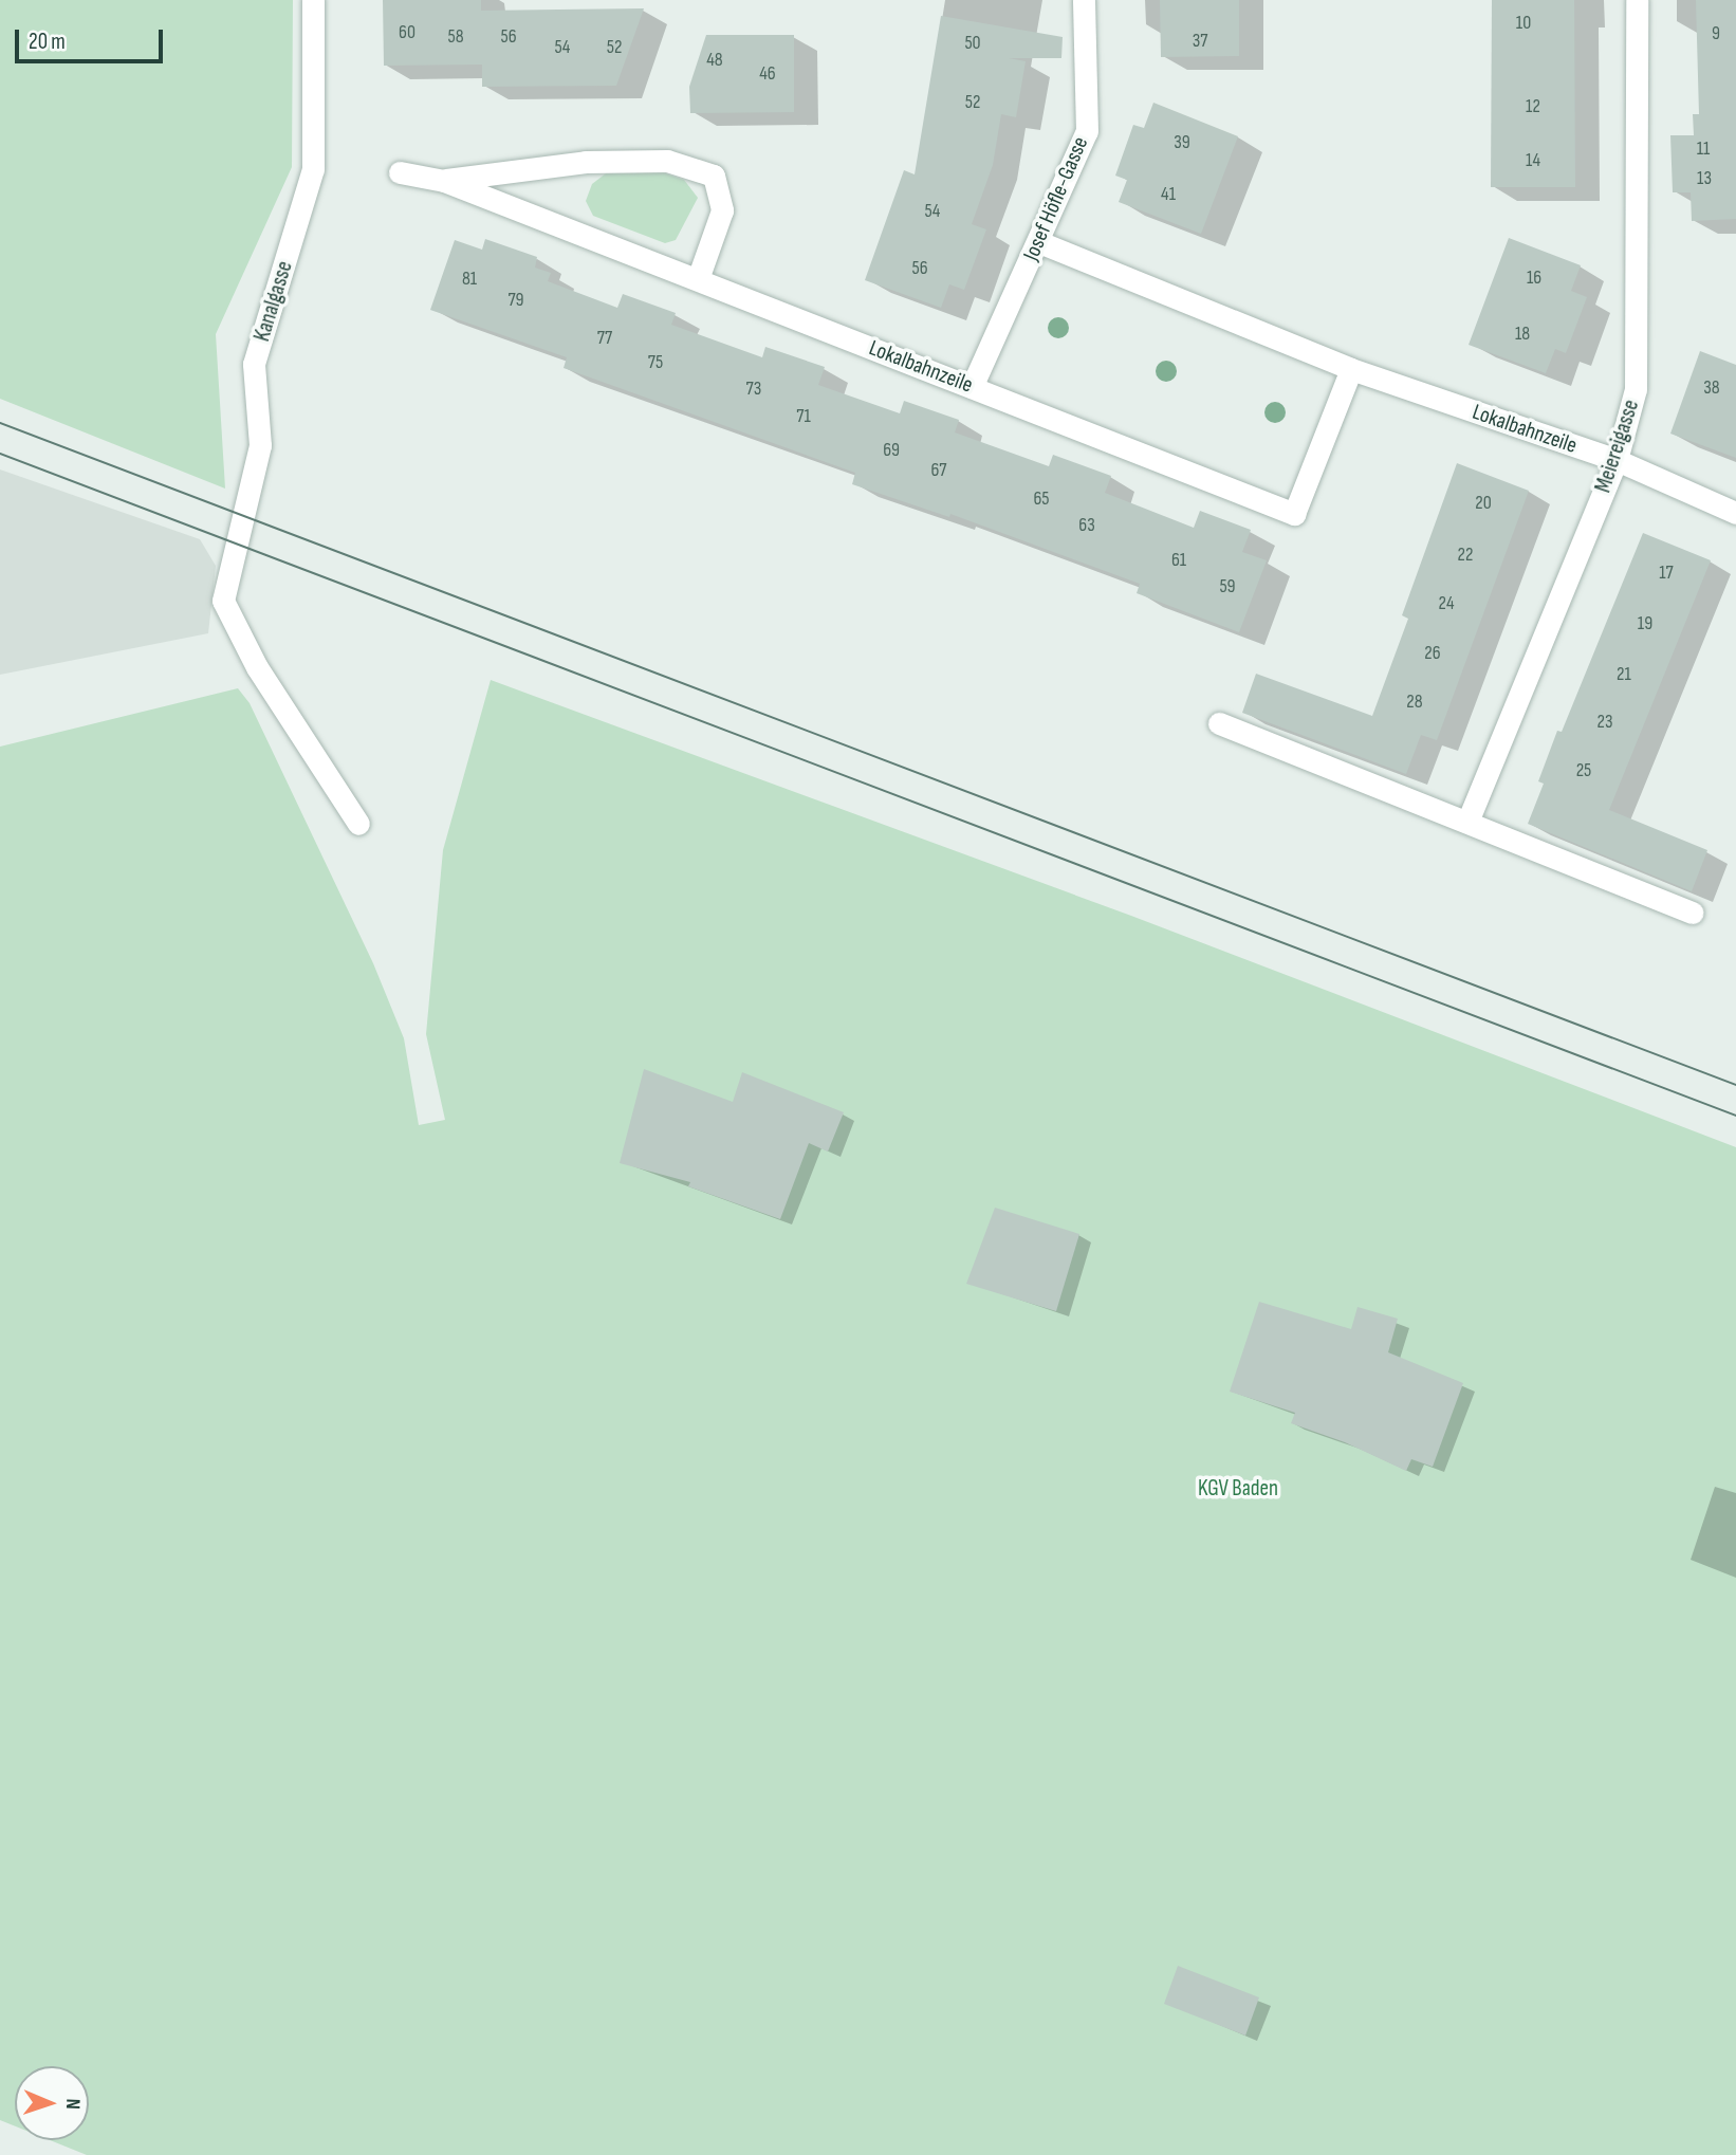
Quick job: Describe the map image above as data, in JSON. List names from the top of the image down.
{
  "streets": {
    "street": [
      "Josef Höfle-Gasse",
      "Kanalgasse",
      "Lokalbahnzeile",
      "Meiereigasse"
    ]
  },
  "crossings": [
    ["Josef Höfle-Gasse", "Lokalbahnzeile"],
    ["Lokalbahnzeile", "Meiereigasse"]
  ],
  "parks": ["KGV Baden"],
  "house_numbers": [
    "10",
    "60",
    "9",
    "58",
    "56",
    "37",
    "50",
    "54",
    "52",
    "48",
    "46",
    "52",
    "12",
    "39",
    "11",
    "14",
    "13",
    "41",
    "54",
    "56",
    "16",
    "81",
    "79",
    "18",
    "77",
    "75",
    "38",
    "73",
    "71",
    "69",
    "67",
    "65",
    "20",
    "63",
    "22",
    "61",
    "17",
    "59",
    "24",
    "19",
    "26",
    "21",
    "28",
    "23",
    "25"
  ],
  "scale_bar": "20 m",
  "north": "right"
}
